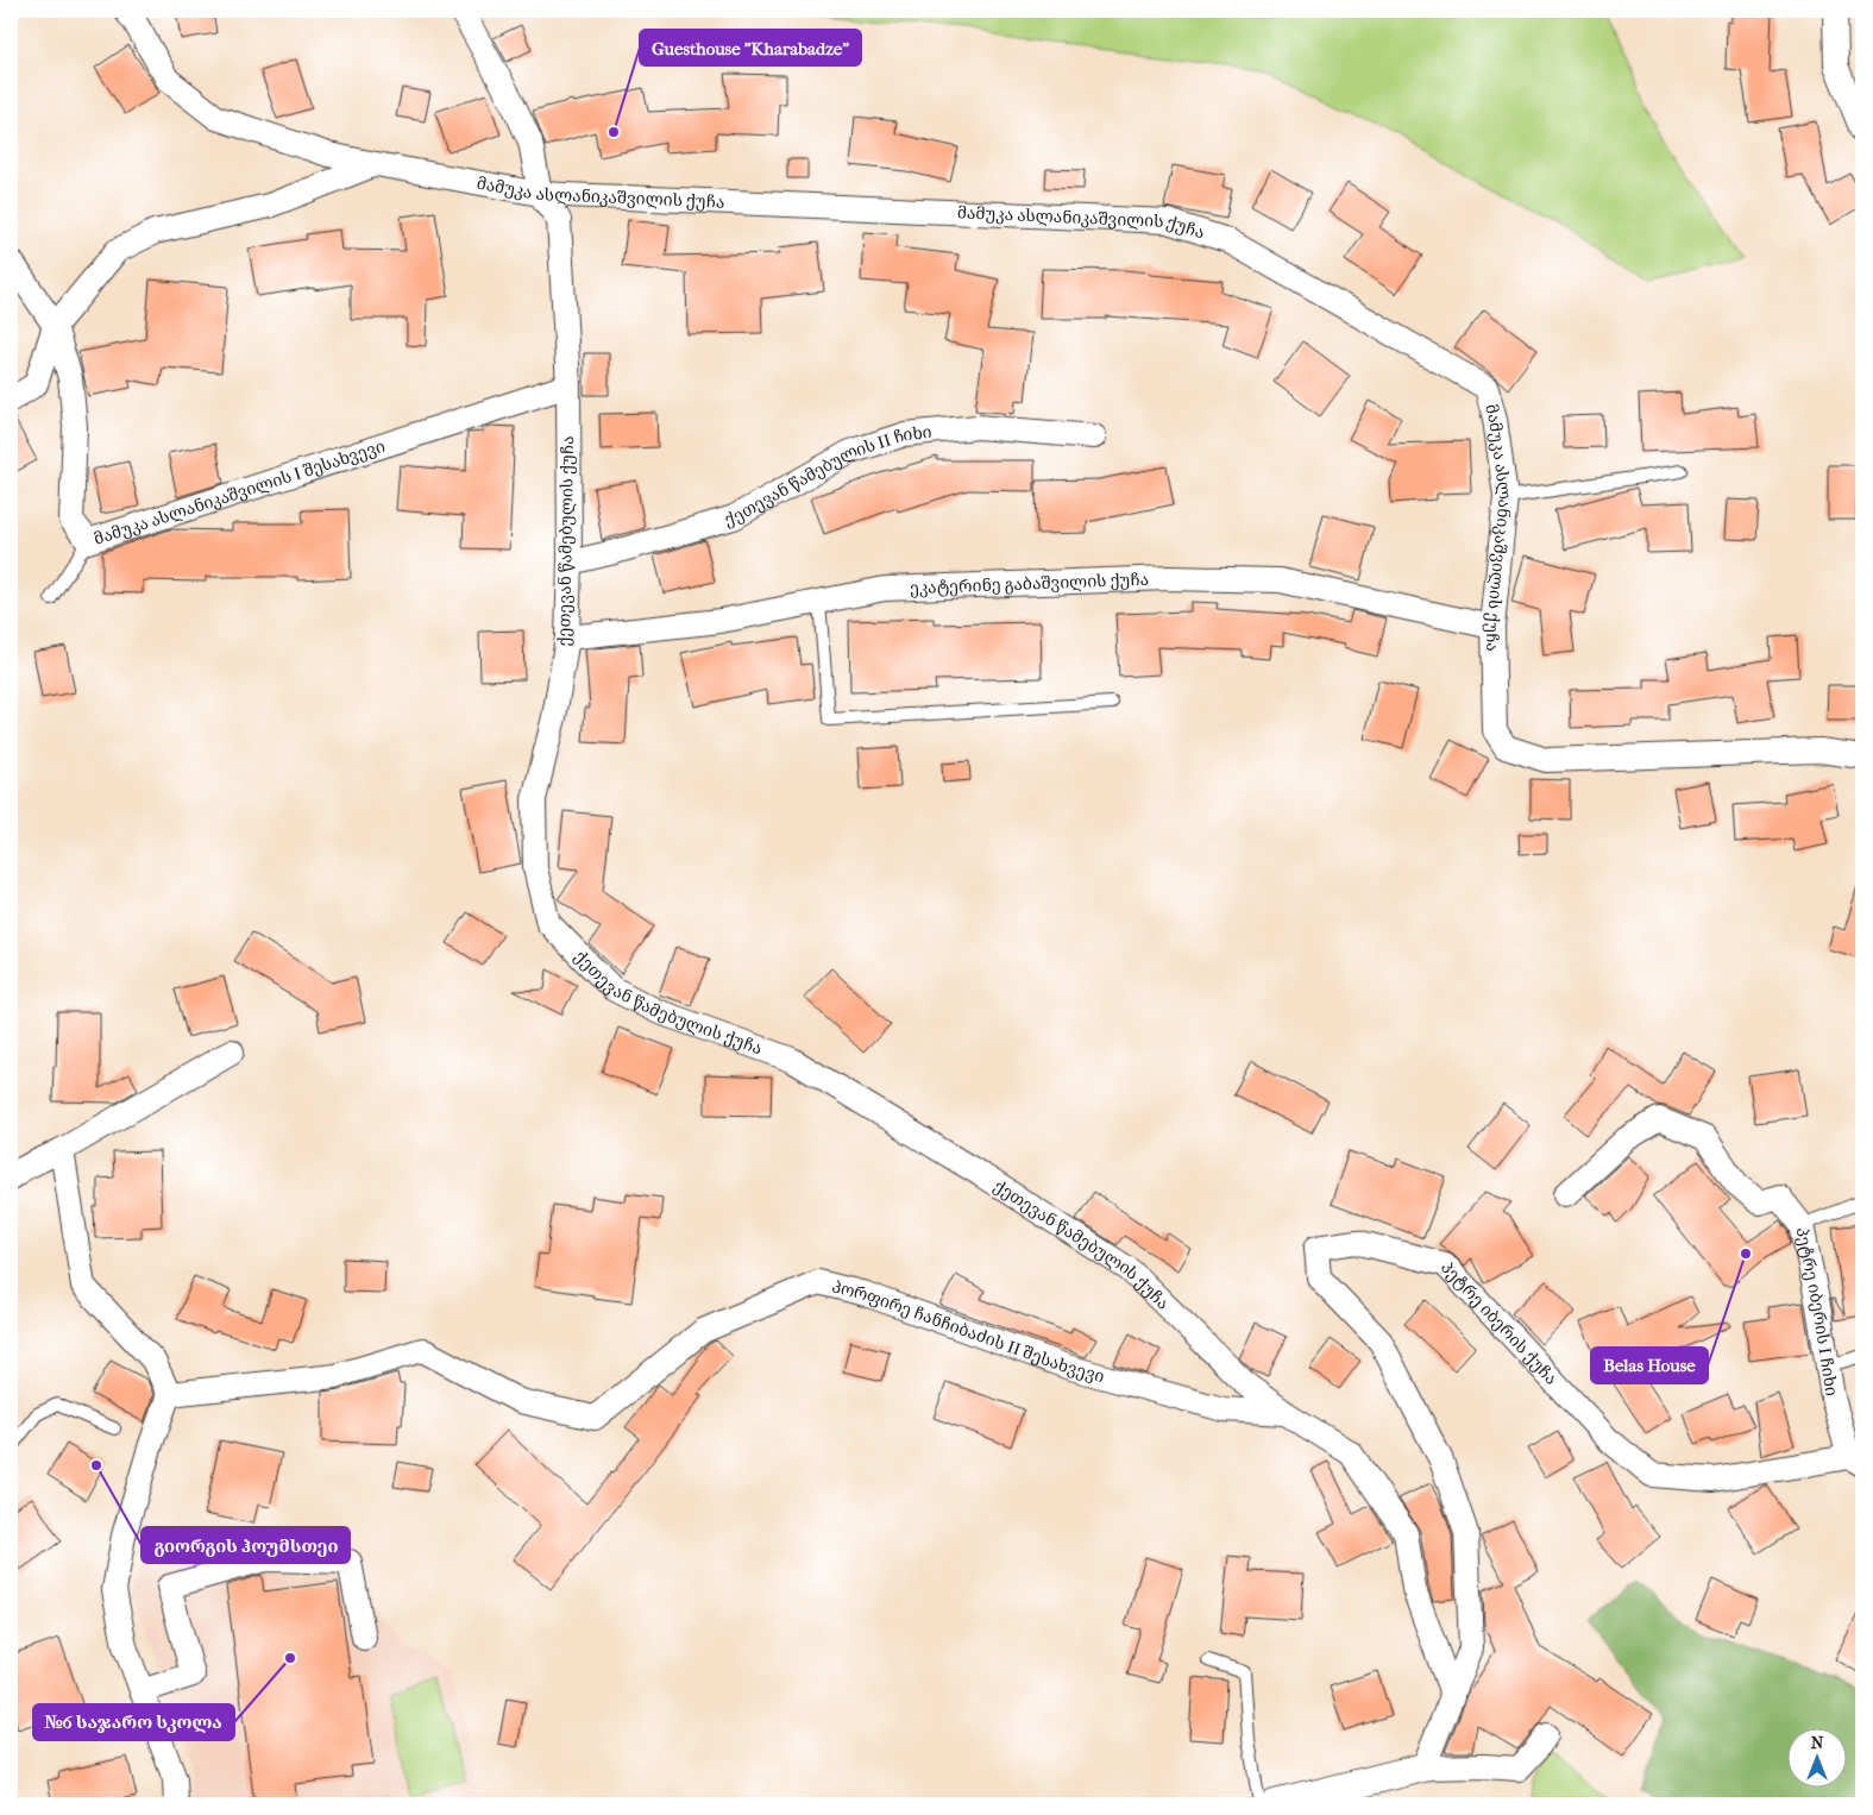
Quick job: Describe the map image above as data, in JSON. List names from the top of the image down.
{
  "streets": {
    "street": [
      "მამუკა ასლანიკაშვილის ქუჩა",
      "ქეთევან წამებულის II ჩიხი",
      "მამუკა ასლანიკაშვილის I შესახვევი",
      "ქეთევან წამებულის ქუჩა",
      "ეკატერინე გაბაშვილის ქუჩა",
      "პეტრე იბერის I ჩიხი",
      "პეტრე იბერის ქუჩა",
      "პორფირე ჩანჩიბაძის II შესახვევი"
    ]
  },
  "crossings": [
    ["მამუკა ასლანიკაშვილის ქუჩა", "ქეთევან წამებულის ქუჩა"],
    ["მამუკა ასლანიკაშვილის ქუჩა", "ეკატერინე გაბაშვილის ქუჩა"],
    ["ქეთევან წამებულის II ჩიხი", "ქეთევან წამებულის ქუჩა"],
    ["მამუკა ასლანიკაშვილის I შესახვევი", "ქეთევან წამებულის ქუჩა"],
    ["ქეთევან წამებულის ქუჩა", "ეკატერინე გაბაშვილის ქუჩა"],
    ["ქეთევან წამებულის ქუჩა", "პეტრე იბერის ქუჩა"],
    ["ქეთევან წამებულის ქუჩა", "პორფირე ჩანჩიბაძის II შესახვევი"],
    ["პეტრე იბერის I ჩიხი", "პეტრე იბერის ქუჩა"]
  ],
  "places": [
    "Guesthouse \"Kharabadze\"",
    "Belas House",
    "გიორგის ჰოუმსთეი",
    "№6 საჯარო სკოლა"
  ],
  "north": "top"
}
